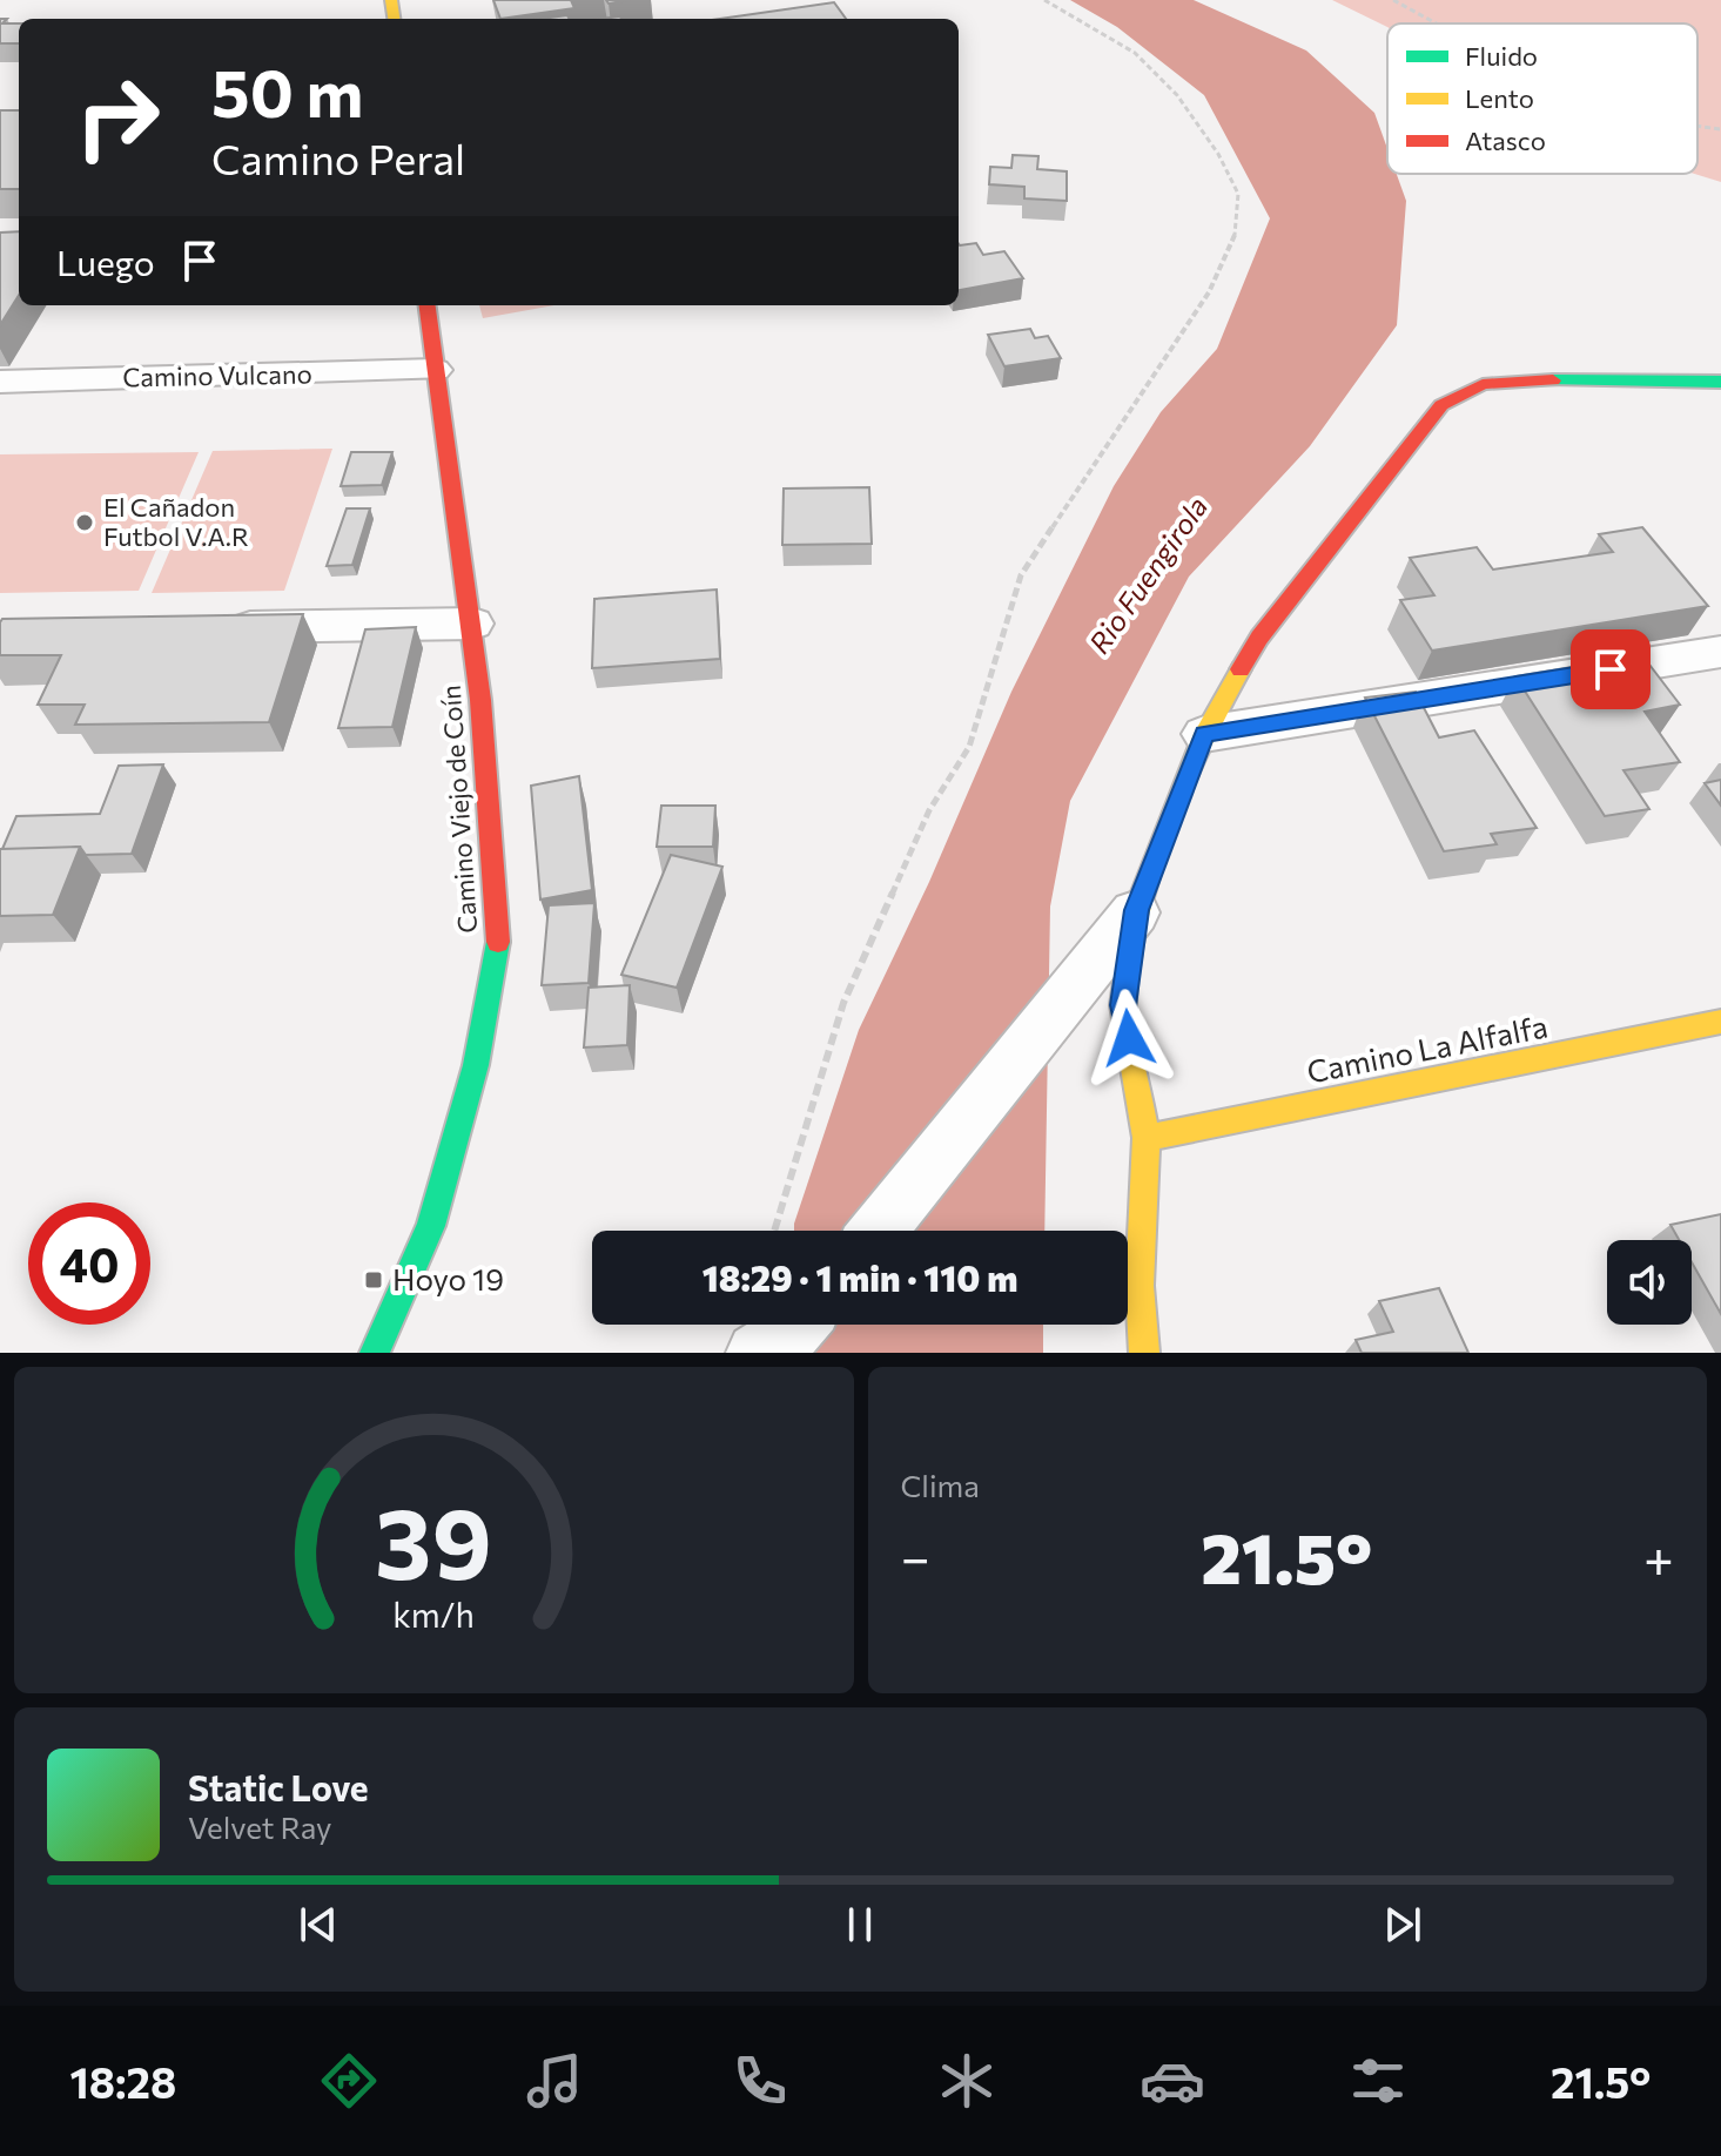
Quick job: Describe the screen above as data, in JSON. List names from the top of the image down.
{
  "streets": {
    "street": ["Camino Vulcano", "Camino Viejo de Coín", "Camino La Alfalfa"]
  },
  "crossings": [
    ["Camino Vulcano", "Camino Viejo de Coín"]
  ],
  "water": ["Rio Fuengirola"],
  "places": {
    "other": ["El Cañadon Futbol V.A.R"],
    "transit": ["Hoyo 19"]
  },
  "legend": ["Fluido", "Lento", "Atasco"],
  "page": {
    "turn": ["50 m", "Camino Peral"],
    "then": "Luego",
    "limit": "40",
    "trip": "18:29 · 1 min · 110 m",
    "tile": "Clima",
    "heat": ["−", "21.5°", "+"],
    "song": ["Static Love", "Velvet Ray"],
    "tabs": ["18:28", "21.5°"],
    "gauge": ["39", "km/h"]
  }
}
